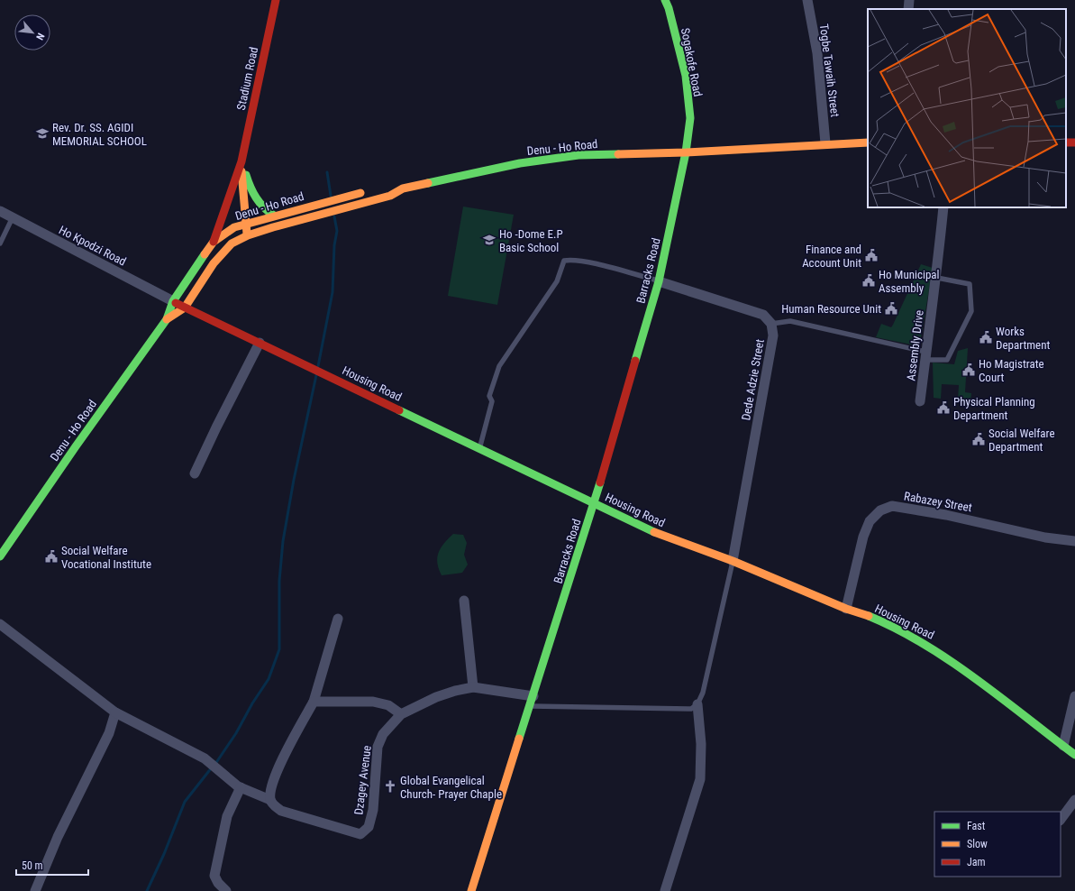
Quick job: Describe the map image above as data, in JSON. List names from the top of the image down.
{
  "streets": {
    "main road": [
      "Sogakofe Road",
      "Stadium Road",
      "Denu - Ho Road",
      "Barracks Road",
      "Housing Road"
    ],
    "street": [
      "Togbe Tawaih Street",
      "Ho Kpodzi Road",
      "Assembly Drive",
      "Dede Adzie Street",
      "Rabazey Street",
      "Dzagey Avenue"
    ]
  },
  "crossings": [
    ["Sogakofe Road", "Denu - Ho Road"],
    ["Sogakofe Road", "Barracks Road"],
    ["Togbe Tawaih Street", "Denu - Ho Road"],
    ["Stadium Road", "Denu - Ho Road"],
    ["Denu - Ho Road", "Ho Kpodzi Road"],
    ["Denu - Ho Road", "Barracks Road"],
    ["Denu - Ho Road", "Housing Road"],
    ["Ho Kpodzi Road", "Housing Road"],
    ["Barracks Road", "Dede Adzie Street"],
    ["Barracks Road", "Housing Road"],
    ["Barracks Road", "Dzagey Avenue"],
    ["Dede Adzie Street", "Housing Road"],
    ["Housing Road", "Rabazey Street"]
  ],
  "places": {
    "school or university": ["Rev. Dr. SS. AGIDI MEMORIAL SCHOOL", "Ho -Dome E.P Basic School"],
    "public building": [
      "Finance and Account Unit",
      "Ho Municipal Assembly",
      "Human Resource Unit",
      "Works Department",
      "Ho Magistrate Court",
      "Physical Planning Department",
      "Social Welfare Department",
      "Social Welfare Vocational Institute"
    ],
    "church": ["Global Evangelical Church- Prayer Chaple"]
  },
  "legend": ["Fast", "Slow", "Jam"],
  "scale_bar": "50 m",
  "north": "bottom right"
}
